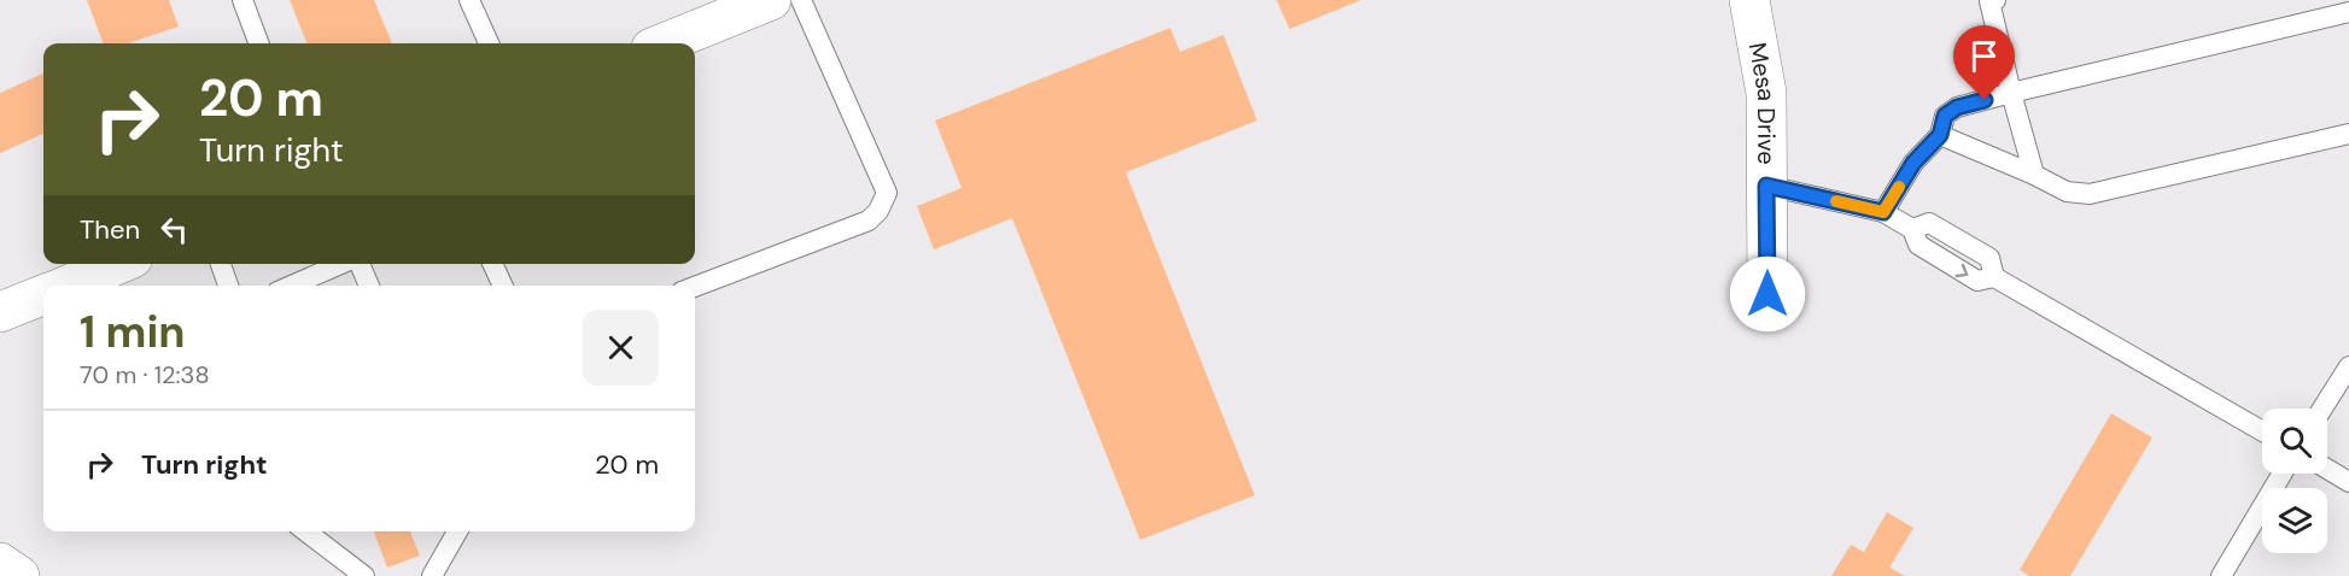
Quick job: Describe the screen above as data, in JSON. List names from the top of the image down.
{
  "streets": {
    "street": ["Mesa Drive"]
  },
  "page": {
    "turn": ["20 m", "Turn right"],
    "then": "Then",
    "heading": ["1 min", "70 m · 12:38"],
    "list": [
      {
        "name": "Turn right",
        "value": "20 m"
      }
    ]
  }
}
